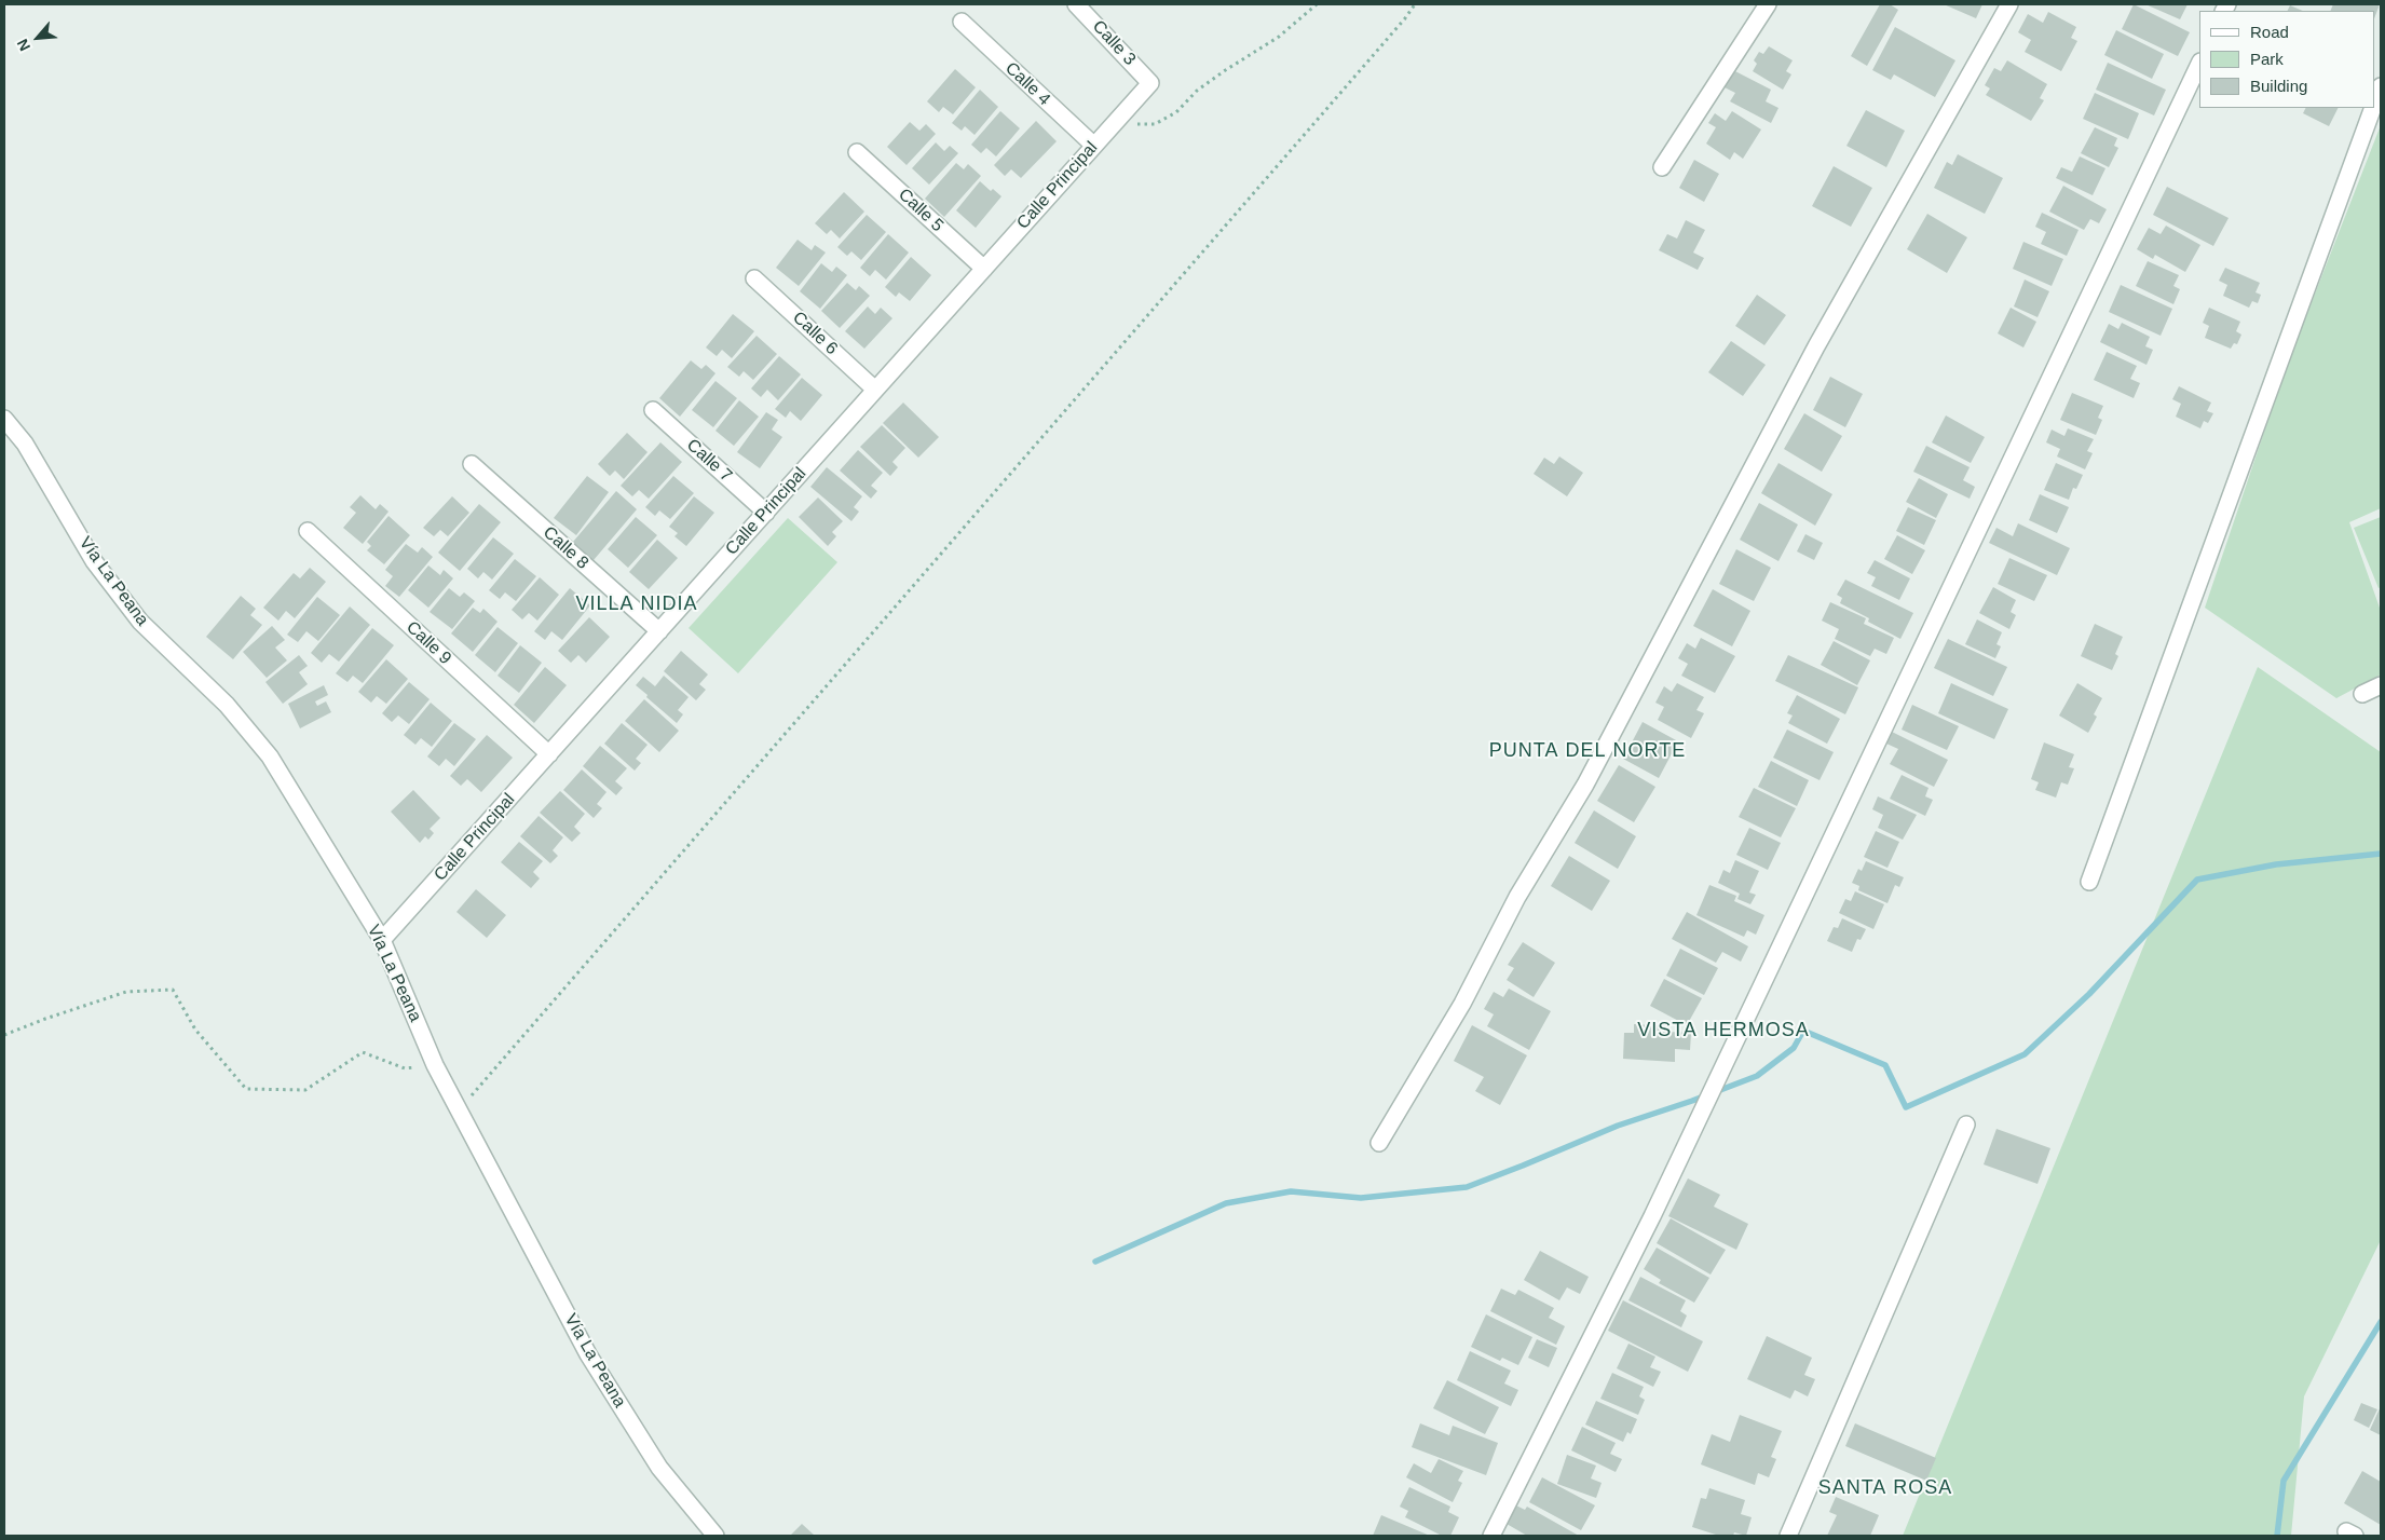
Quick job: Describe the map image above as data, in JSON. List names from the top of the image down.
{
  "streets": {
    "street": [
      "Calle 3",
      "Calle 4",
      "Calle Principal",
      "Calle 5",
      "Calle 6",
      "Calle 7",
      "Calle 8",
      "Vía La Peana",
      "Calle 9"
    ]
  },
  "crossings": [
    ["Calle 3", "Calle Principal"],
    ["Calle 4", "Calle Principal"],
    ["Calle Principal", "Calle 5"],
    ["Calle Principal", "Calle 6"],
    ["Calle Principal", "Calle 7"],
    ["Calle Principal", "Calle 8"],
    ["Calle Principal", "Vía La Peana"],
    ["Calle Principal", "Calle 9"]
  ],
  "districts": [
    "VILLA NIDIA",
    "PUNTA DEL NORTE",
    "VISTA HERMOSA",
    "SANTA ROSA"
  ],
  "legend": ["Road", "Park", "Building"],
  "north": "bottom left"
}
